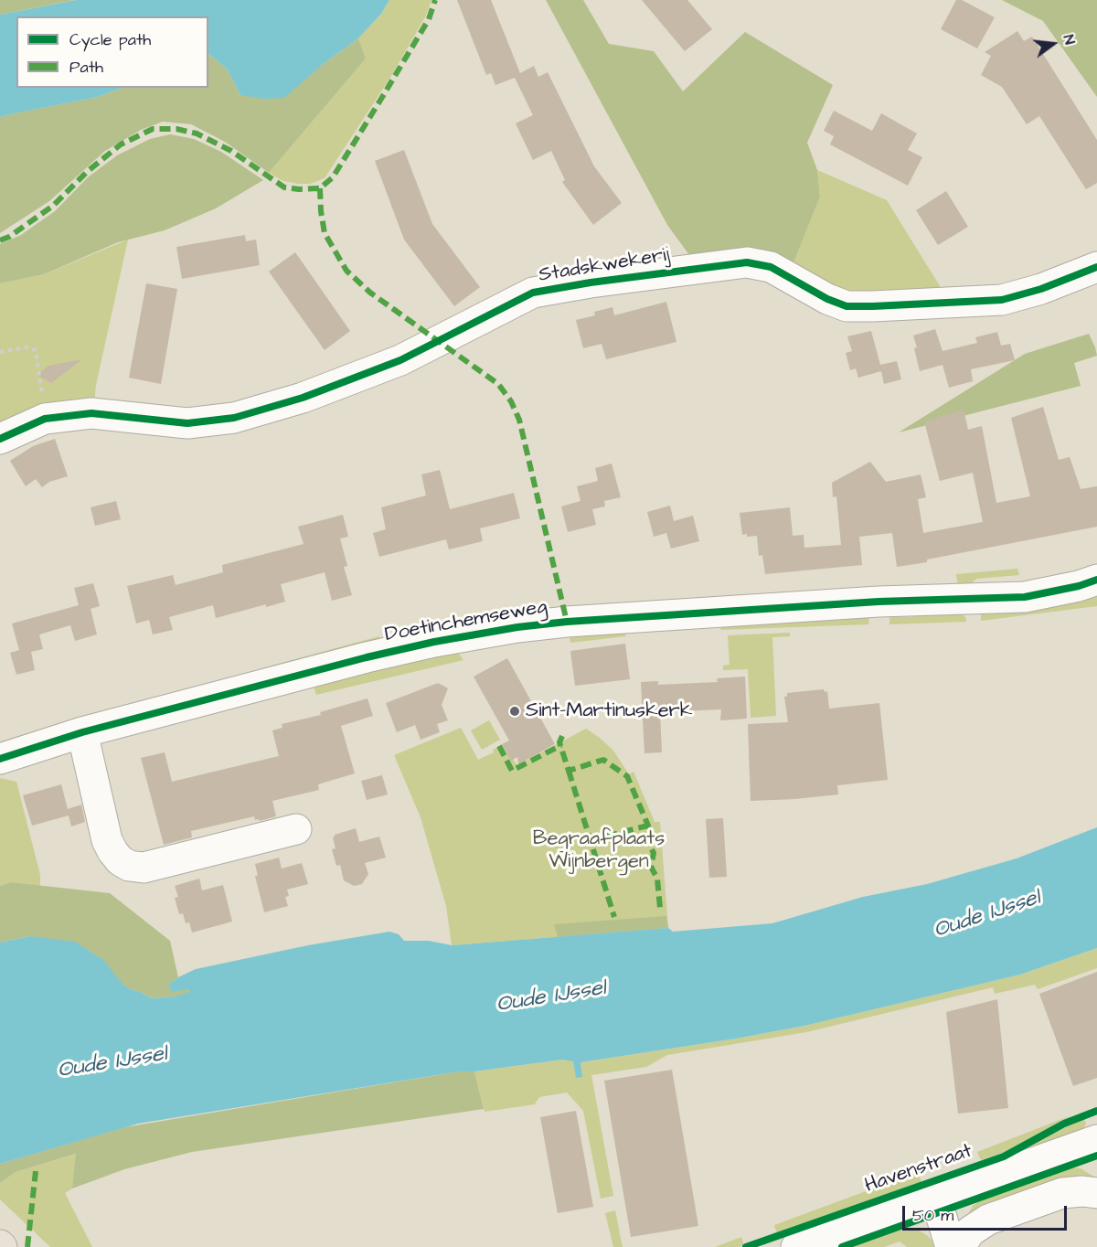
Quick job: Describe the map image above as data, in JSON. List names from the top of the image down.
{
  "streets": {
    "street": ["Stadskwekerij", "Doetinchemseweg", "Havenstraat"]
  },
  "water": ["Oude IJssel"],
  "parks": ["Begraafplaats Wijnbergen"],
  "places": ["Sint-Martinuskerk"],
  "legend": ["Cycle path", "Path"],
  "scale_bar": "50 m",
  "north": "right"
}
